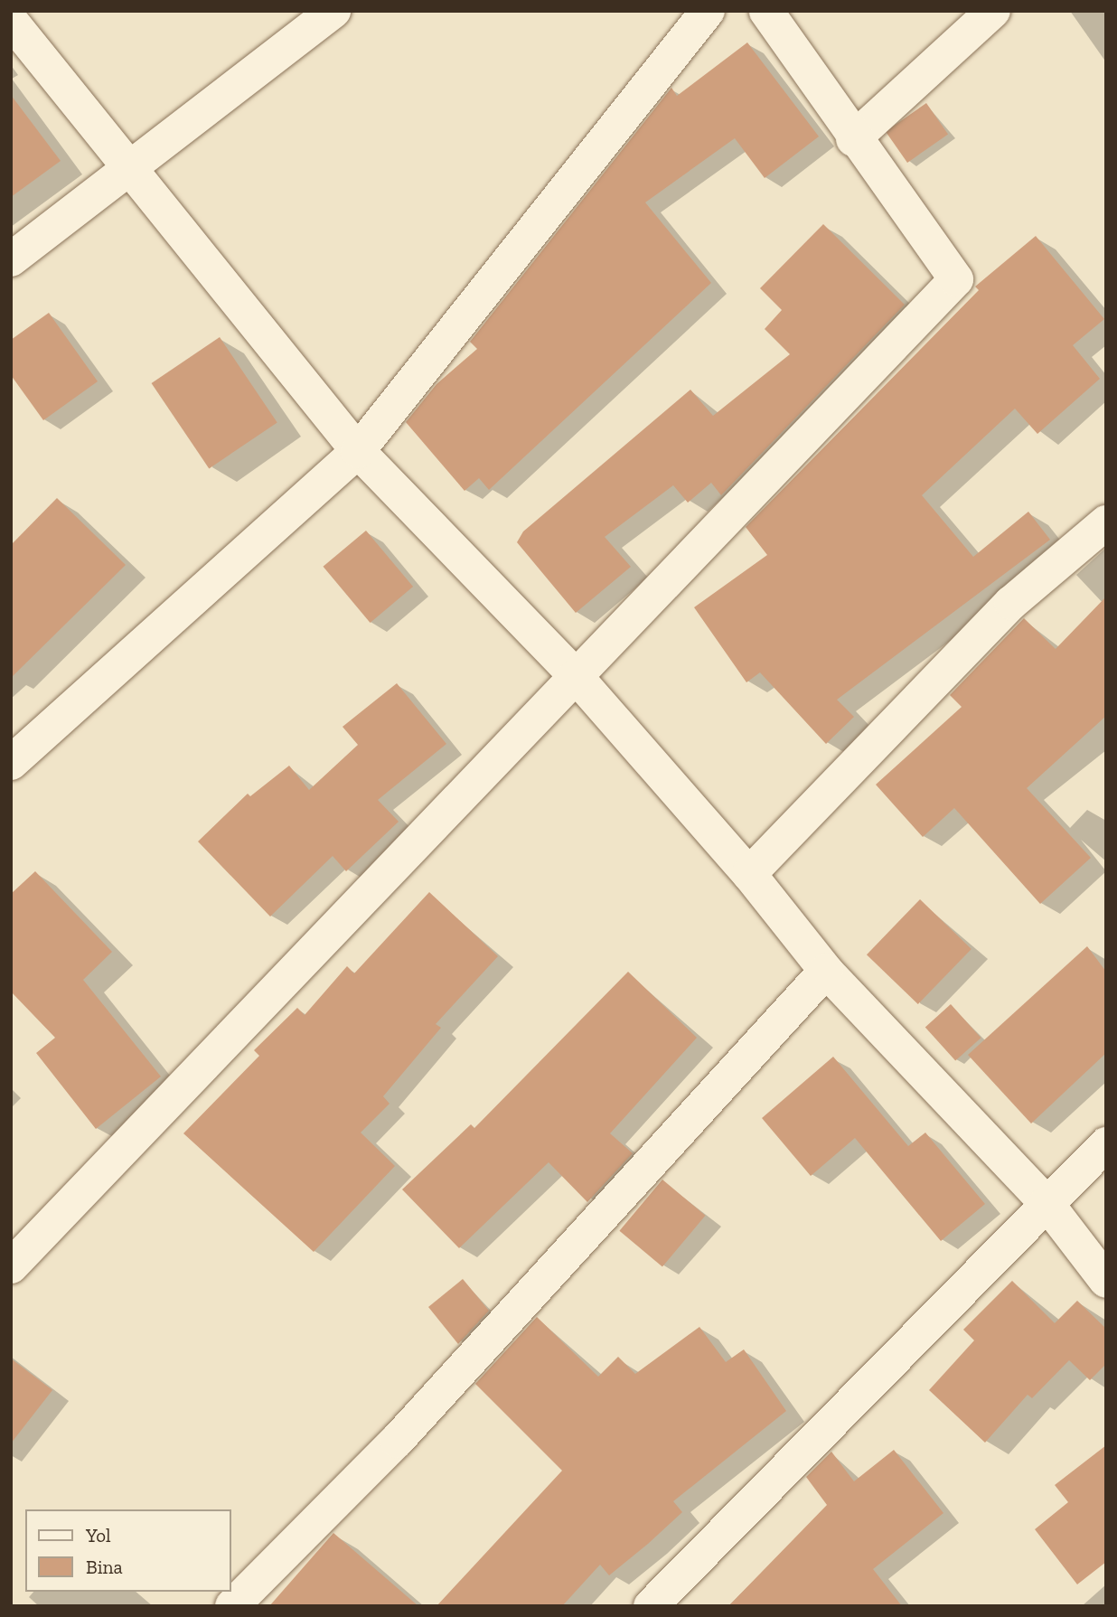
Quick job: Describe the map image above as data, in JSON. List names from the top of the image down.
{
  "legend": ["Yol", "Bina"]
}
